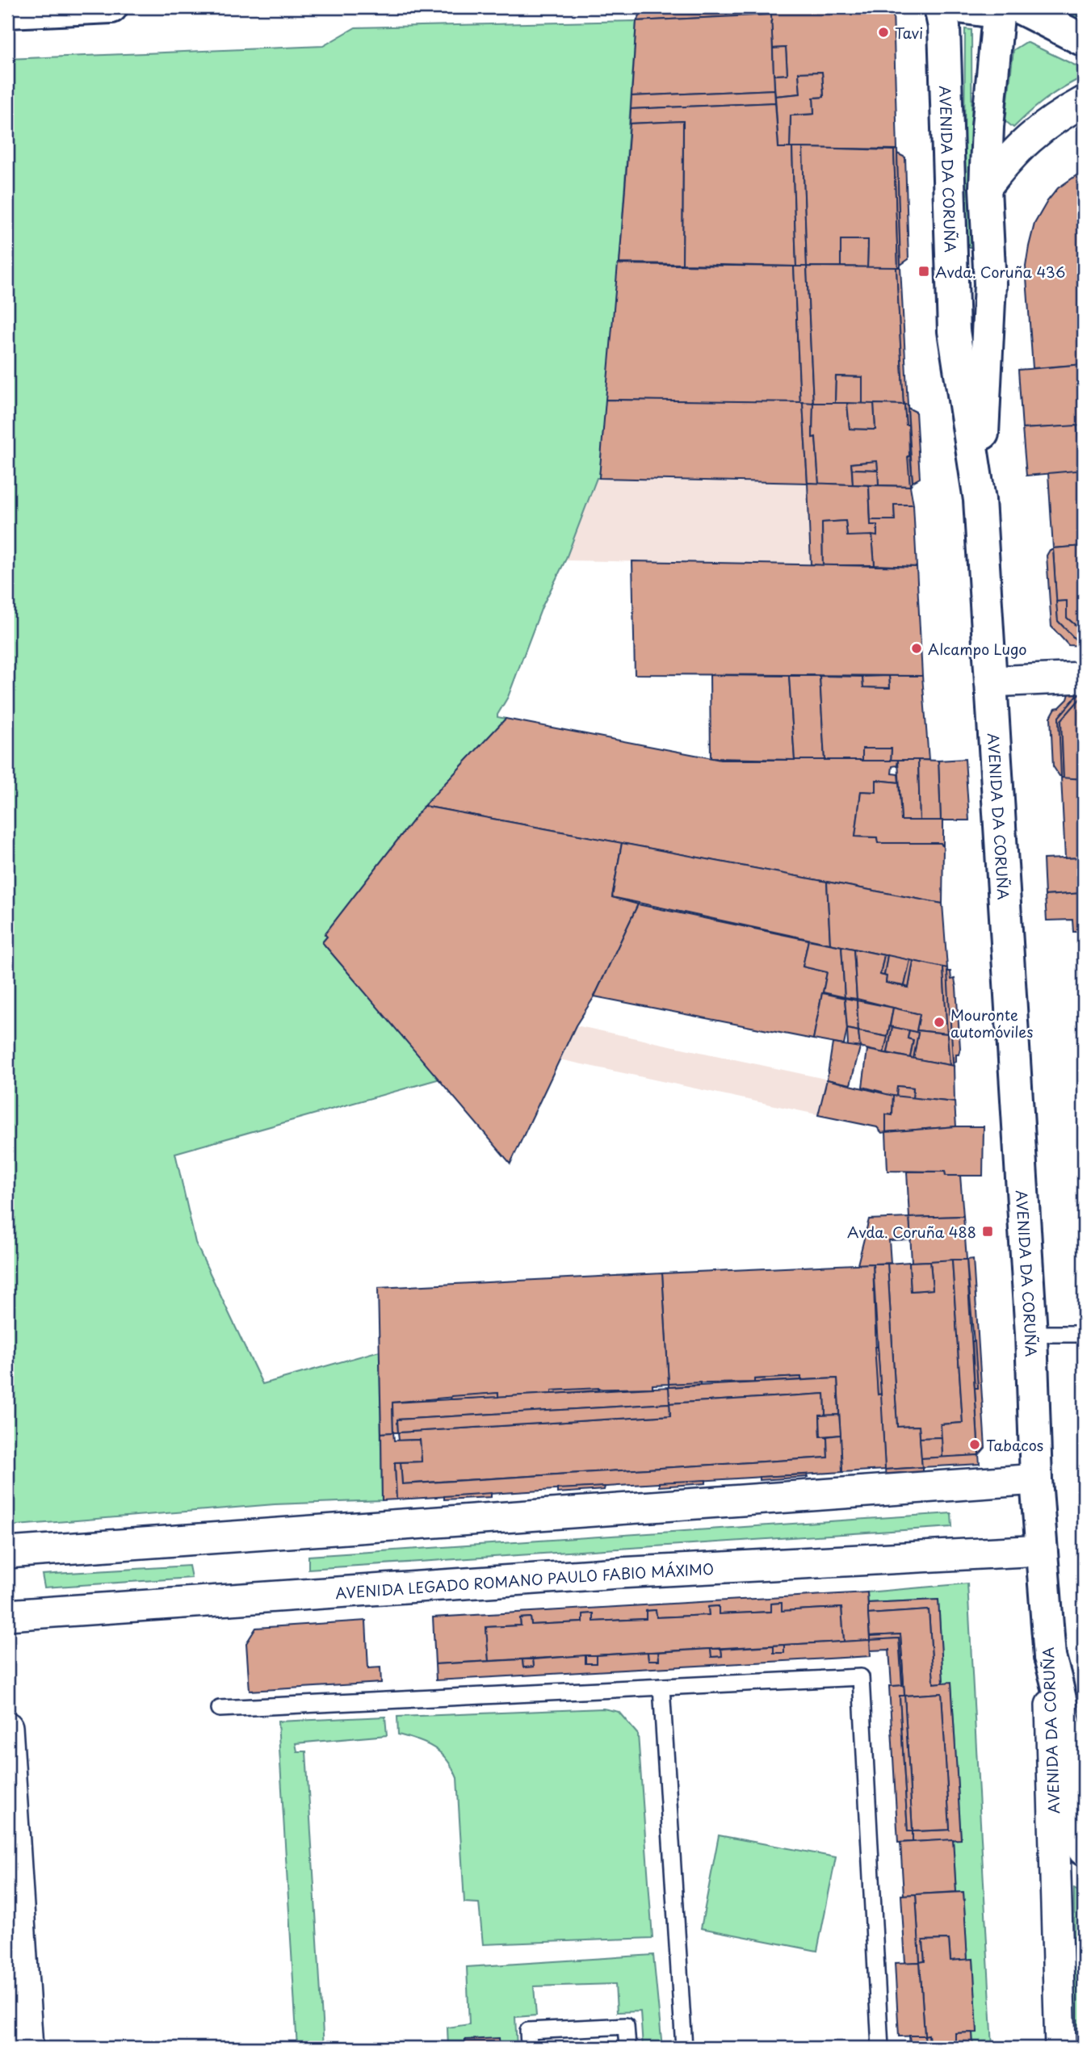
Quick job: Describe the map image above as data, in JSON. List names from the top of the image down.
{
  "streets": {
    "main road": ["AVENIDA DA CORUÑA"],
    "street": ["AVENIDA LEGADO ROMANO PAULO FABIO MÁXIMO"]
  },
  "crossings": [
    ["AVENIDA DA CORUÑA", "AVENIDA LEGADO ROMANO PAULO FABIO MÁXIMO"]
  ],
  "places": {
    "other": [
      "Tavi",
      "Alcampo Lugo",
      "Mouronte automóviles",
      "Tabacos"
    ],
    "transit": ["Avda. Coruña 436", "Avda. Coruña 488"]
  }
}
